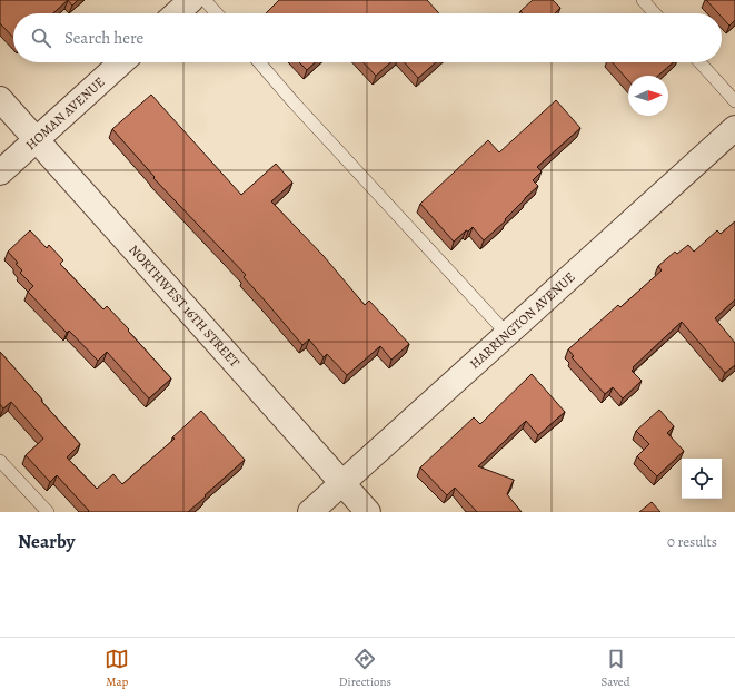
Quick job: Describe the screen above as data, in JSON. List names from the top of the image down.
{
  "streets": {
    "street": ["HOMAN AVENUE", "NORTHWEST 16TH STREET", "HARRINGTON AVENUE"]
  },
  "crossings": [
    ["HOMAN AVENUE", "NORTHWEST 16TH STREET"],
    ["NORTHWEST 16TH STREET", "HARRINGTON AVENUE"]
  ],
  "north": "right",
  "page": {
    "search": "Search here",
    "heading": ["Nearby", "0 results"],
    "nav": ["Map", "Directions", "Saved"]
  }
}
